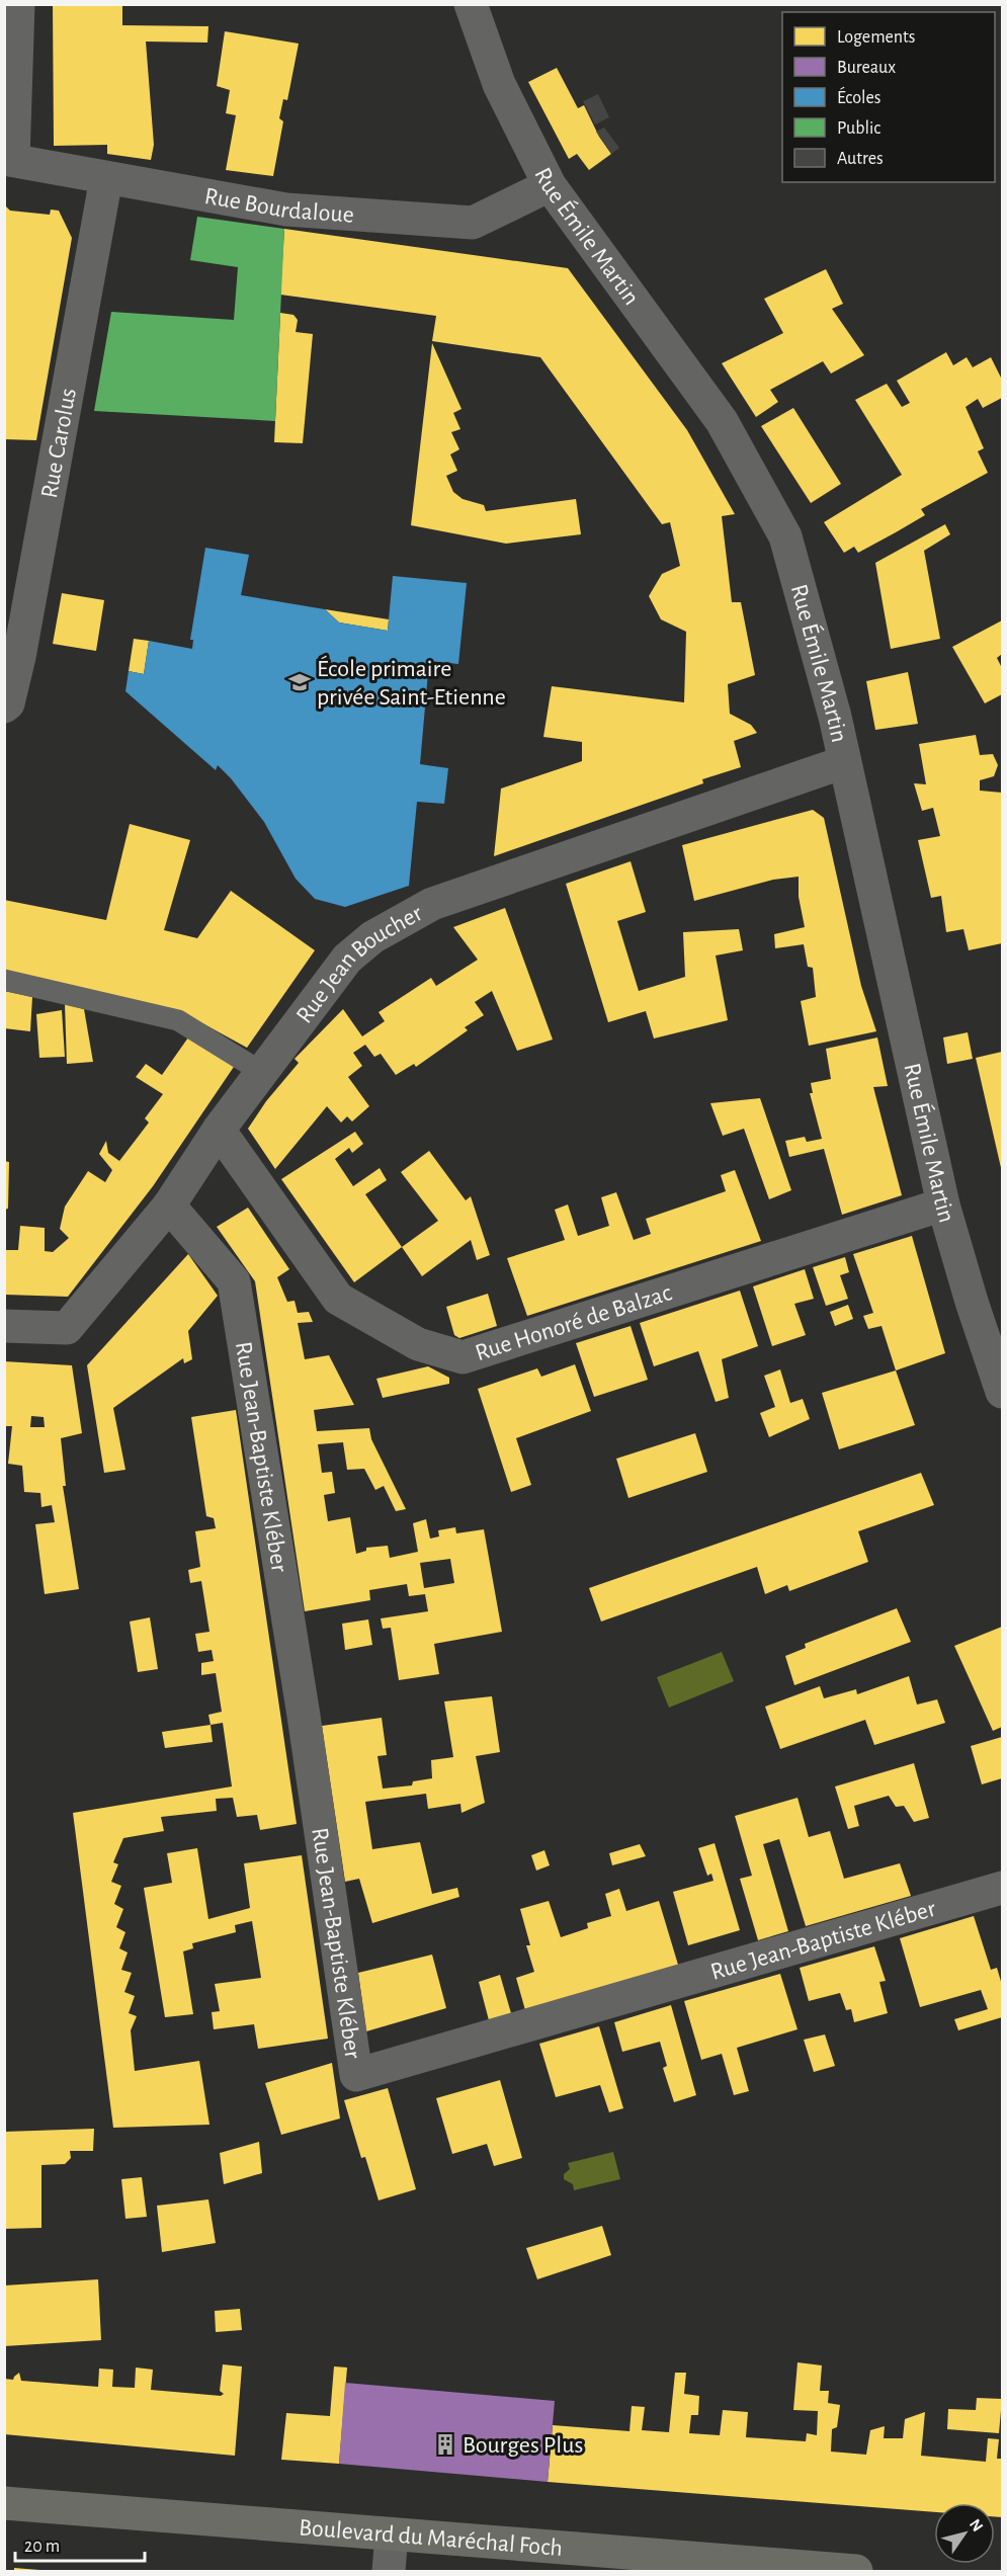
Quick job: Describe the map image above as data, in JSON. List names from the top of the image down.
{
  "streets": {
    "main road": ["Boulevard du Maréchal Foch"],
    "street": [
      "Rue Bourdaloue",
      "Rue Émile Martin",
      "Rue Carolus",
      "Rue Jean Boucher",
      "Rue Honoré de Balzac",
      "Rue Jean-Baptiste Kléber"
    ]
  },
  "crossings": [
    ["Rue Bourdaloue", "Rue Émile Martin"],
    ["Rue Bourdaloue", "Rue Carolus"],
    ["Rue Émile Martin", "Rue Jean Boucher"],
    ["Rue Émile Martin", "Rue Honoré de Balzac"],
    ["Rue Jean Boucher", "Rue Honoré de Balzac"],
    ["Rue Jean Boucher", "Rue Jean-Baptiste Kléber"]
  ],
  "places": {
    "school or university": ["École primaire privée Saint-Etienne"],
    "building": ["Bourges Plus"]
  },
  "legend": [
    "Logements",
    "Bureaux",
    "Écoles",
    "Public",
    "Autres"
  ],
  "scale_bar": "20 m",
  "north": "top right"
}
